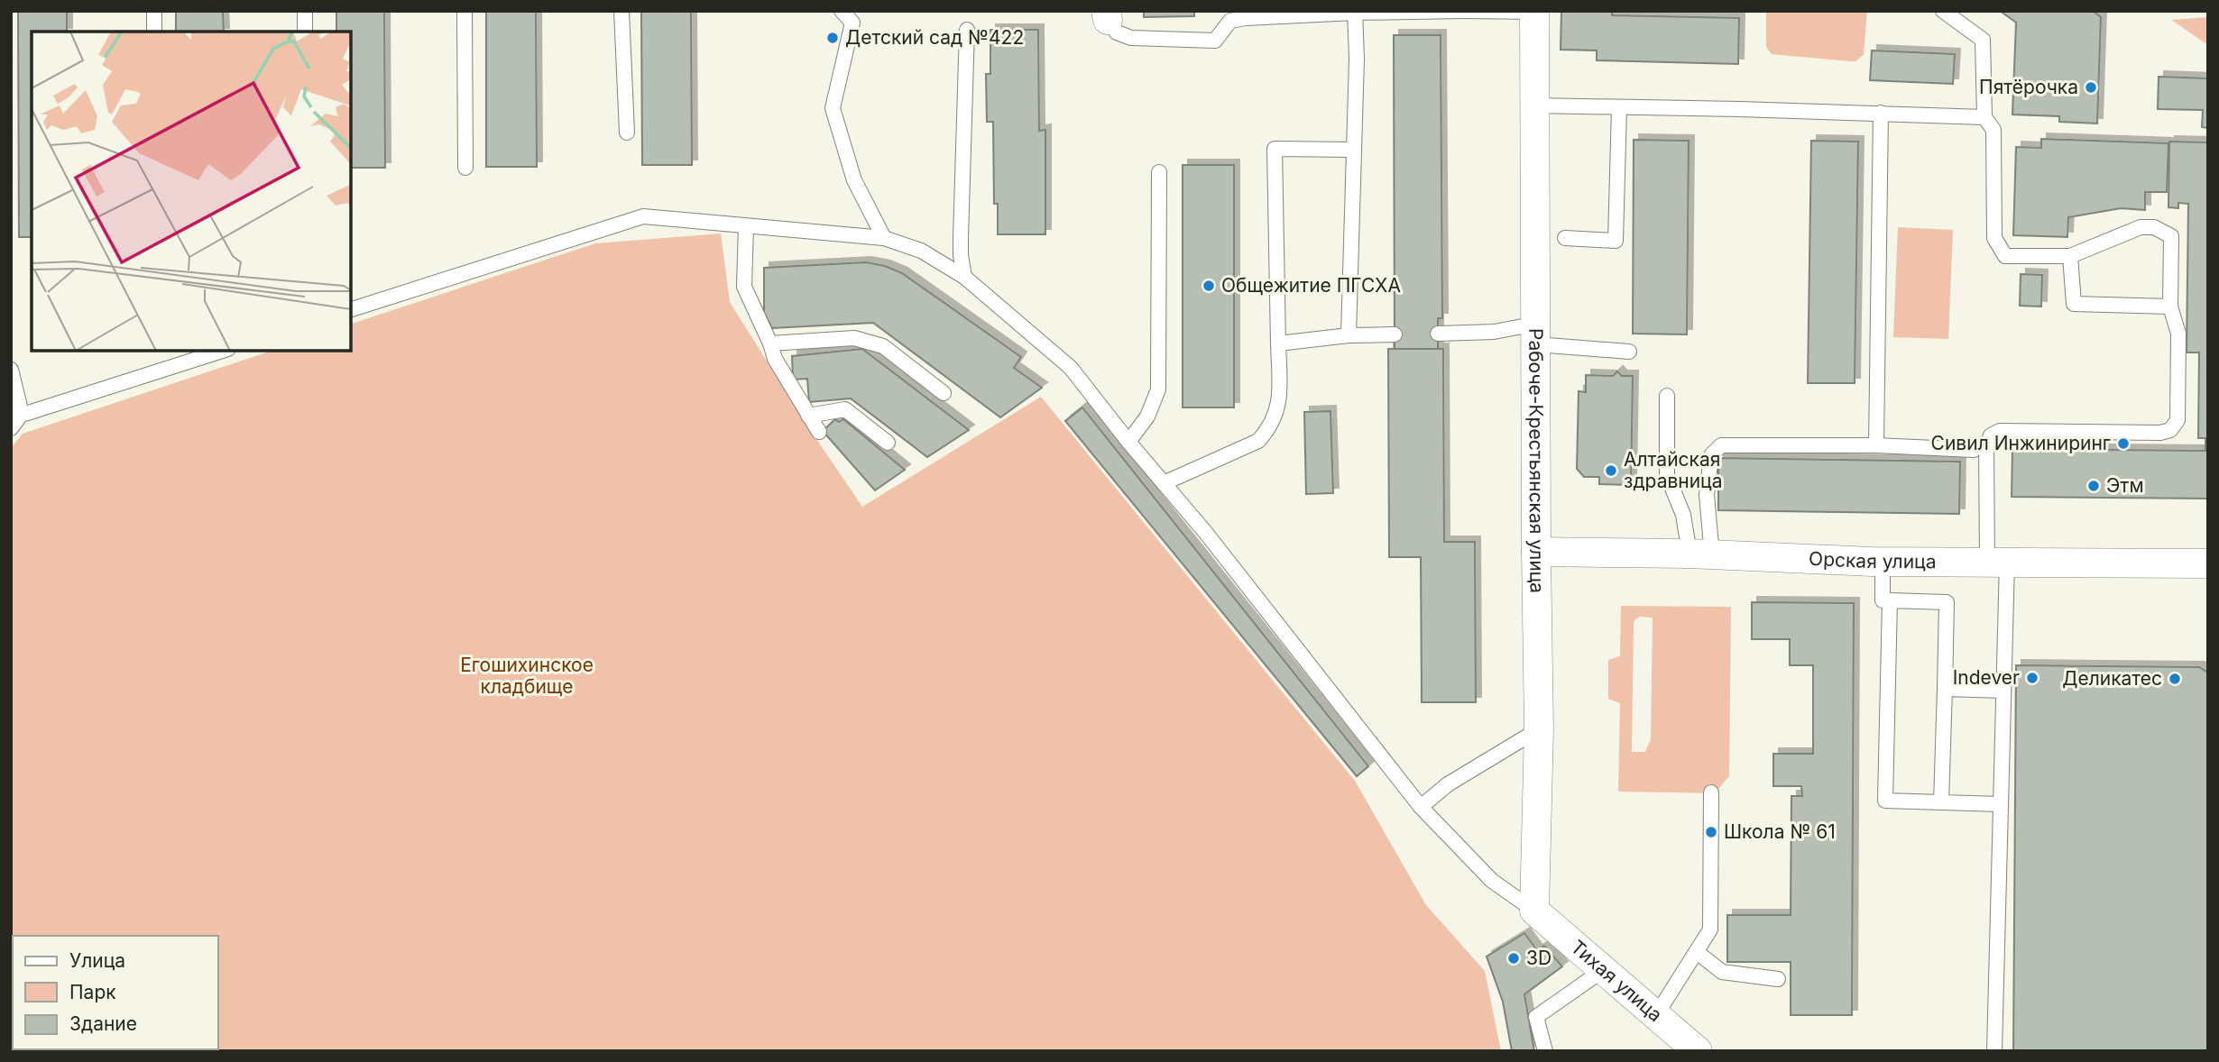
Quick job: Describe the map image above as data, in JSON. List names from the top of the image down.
{
  "streets": {
    "street": ["Рабоче-Крестьянская улица", "Орская улица", "Тихая улица"]
  },
  "crossings": [
    ["Рабоче-Крестьянская улица", "Орская улица"],
    ["Рабоче-Крестьянская улица", "Тихая улица"]
  ],
  "parks": ["Егошихинское кладбище"],
  "places": [
    "Детский сад №422",
    "Пятёрочка",
    "Общежитие ПГСХА",
    "Сивил Инжиниринг",
    "Алтайская здравница",
    "Этм",
    "Indever",
    "Деликатес",
    "Школа № 61",
    "3D"
  ],
  "legend": ["Улица", "Парк", "Здание"]
}
